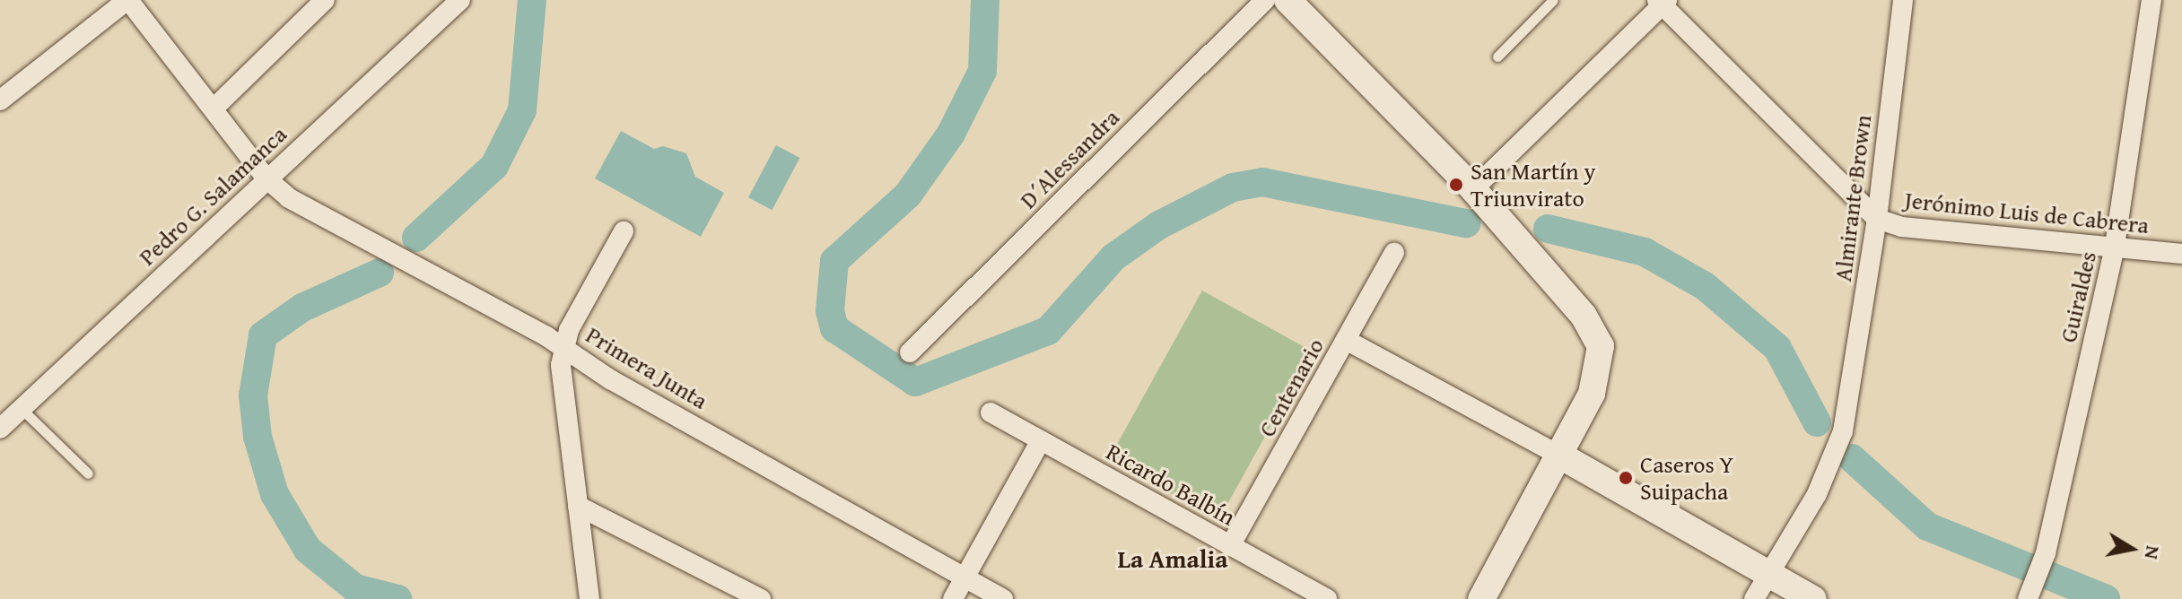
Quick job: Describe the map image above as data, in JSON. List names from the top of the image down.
{
  "streets": {
    "street": [
      "D´Alessandra",
      "Pedro G. Salamanca",
      "Almirante Brown",
      "Jerónimo Luis de Cabrera",
      "Guiraldes",
      "Primera Junta",
      "Centenario",
      "Ricardo Balbín"
    ]
  },
  "crossings": [
    ["Pedro G. Salamanca", "Primera Junta"],
    ["Almirante Brown", "Jerónimo Luis de Cabrera"],
    ["Jerónimo Luis de Cabrera", "Guiraldes"],
    ["Centenario", "Ricardo Balbín"]
  ],
  "districts": ["La Amalia"],
  "places": ["San Martín y Triunvirato", "Caseros Y Suipacha"],
  "north": "right"
}
